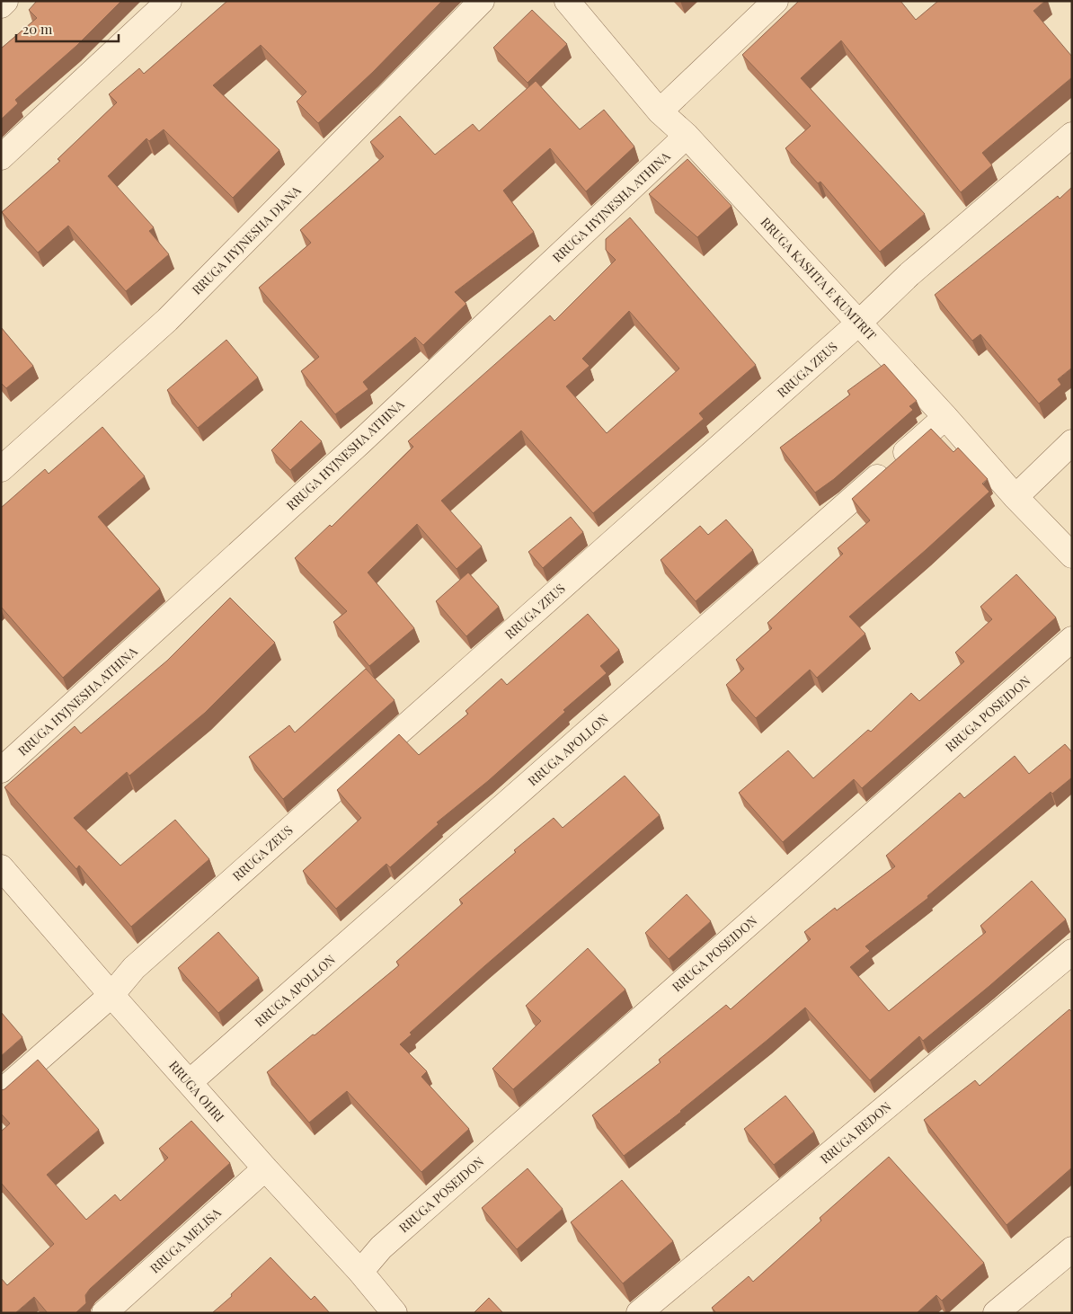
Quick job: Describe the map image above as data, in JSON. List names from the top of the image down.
{
  "streets": {
    "street": [
      "RRUGA HYJNESHA ATHINA",
      "RRUGA HYJNESHA DIANA",
      "RRUGA KASHTA E KUMTRIT",
      "RRUGA ZEUS",
      "RRUGA POSEIDON",
      "RRUGA APOLLON",
      "RRUGA OHRI",
      "RRUGA REDON",
      "RRUGA MELISA"
    ]
  },
  "crossings": [
    ["RRUGA HYJNESHA ATHINA", "RRUGA KASHTA E KUMTRIT"],
    ["RRUGA KASHTA E KUMTRIT", "RRUGA ZEUS"],
    ["RRUGA KASHTA E KUMTRIT", "RRUGA APOLLON"],
    ["RRUGA ZEUS", "RRUGA OHRI"],
    ["RRUGA POSEIDON", "RRUGA OHRI"],
    ["RRUGA APOLLON", "RRUGA OHRI"],
    ["RRUGA OHRI", "RRUGA MELISA"]
  ],
  "scale_bar": "20 m"
}
